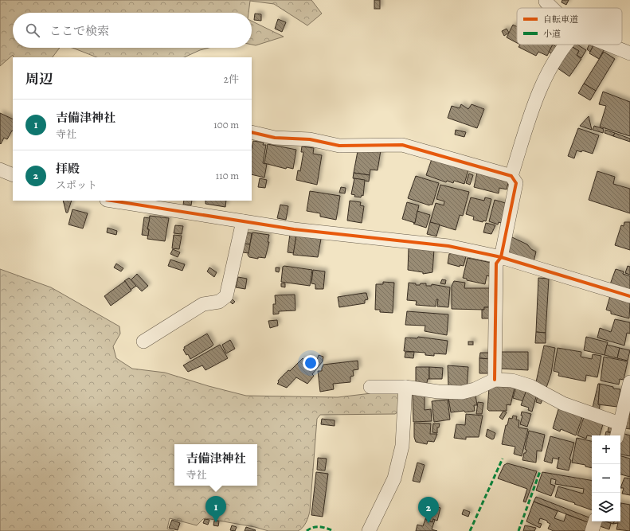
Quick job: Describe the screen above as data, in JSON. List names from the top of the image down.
{
  "legend": ["自転車道", "小道"],
  "page": {
    "search": "ここで検索",
    "heading": ["周辺", "2件"],
    "list": [
      {
        "mark": "1",
        "name": "吉備津神社",
        "note": "寺社",
        "value": "100 m"
      },
      {
        "mark": "2",
        "name": "拝殿",
        "note": "スポット",
        "value": "110 m"
      }
    ],
    "map_buttons": ["+", "−"],
    "popup": ["吉備津神社", "寺社"],
    "pins": ["1", "2"]
  }
}
